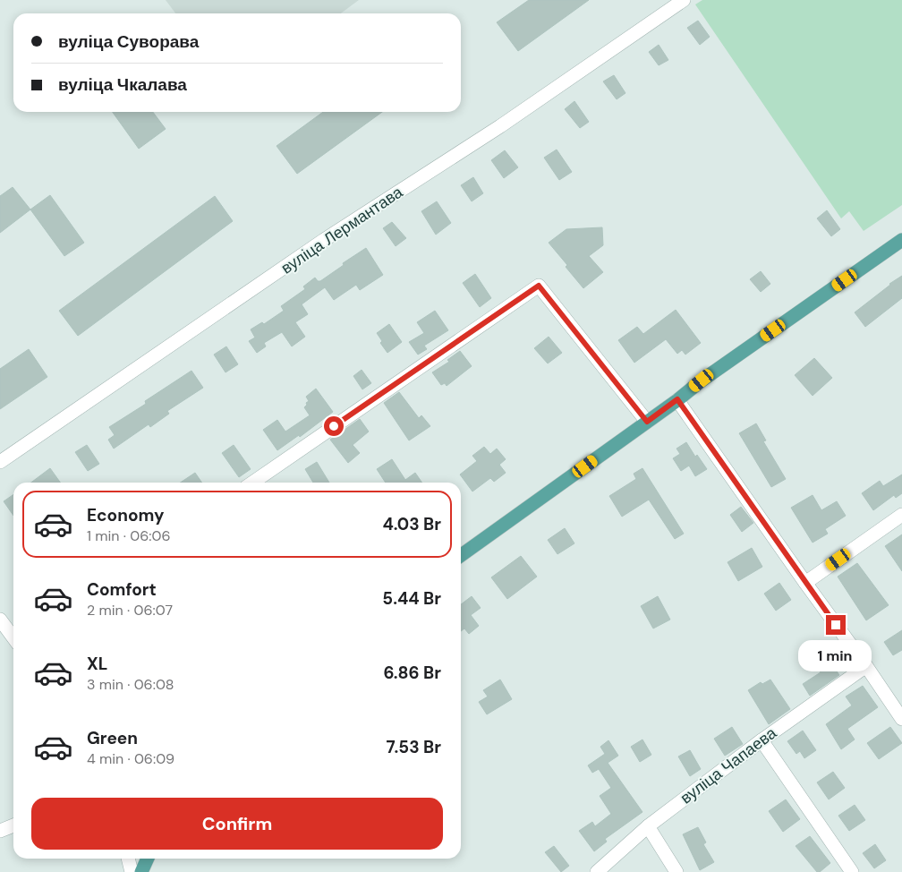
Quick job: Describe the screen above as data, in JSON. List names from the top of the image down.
{
  "streets": {
    "street": ["вуліца Лермантава", "вуліца Чапаева"]
  },
  "page": {
    "banner": ["вуліца Суворава", "вуліца Чкалава"],
    "list": [
      {
        "name": "Economy",
        "note": "1 min · 06:06",
        "value": "4.03 Br"
      },
      {
        "name": "Comfort",
        "note": "2 min · 06:07",
        "value": "5.44 Br"
      },
      {
        "name": "XL",
        "note": "3 min · 06:08",
        "value": "6.86 Br"
      },
      {
        "name": "Green",
        "note": "4 min · 06:09",
        "value": "7.53 Br"
      }
    ],
    "bubble": "1 min",
    "buttons": "Confirm"
  }
}
